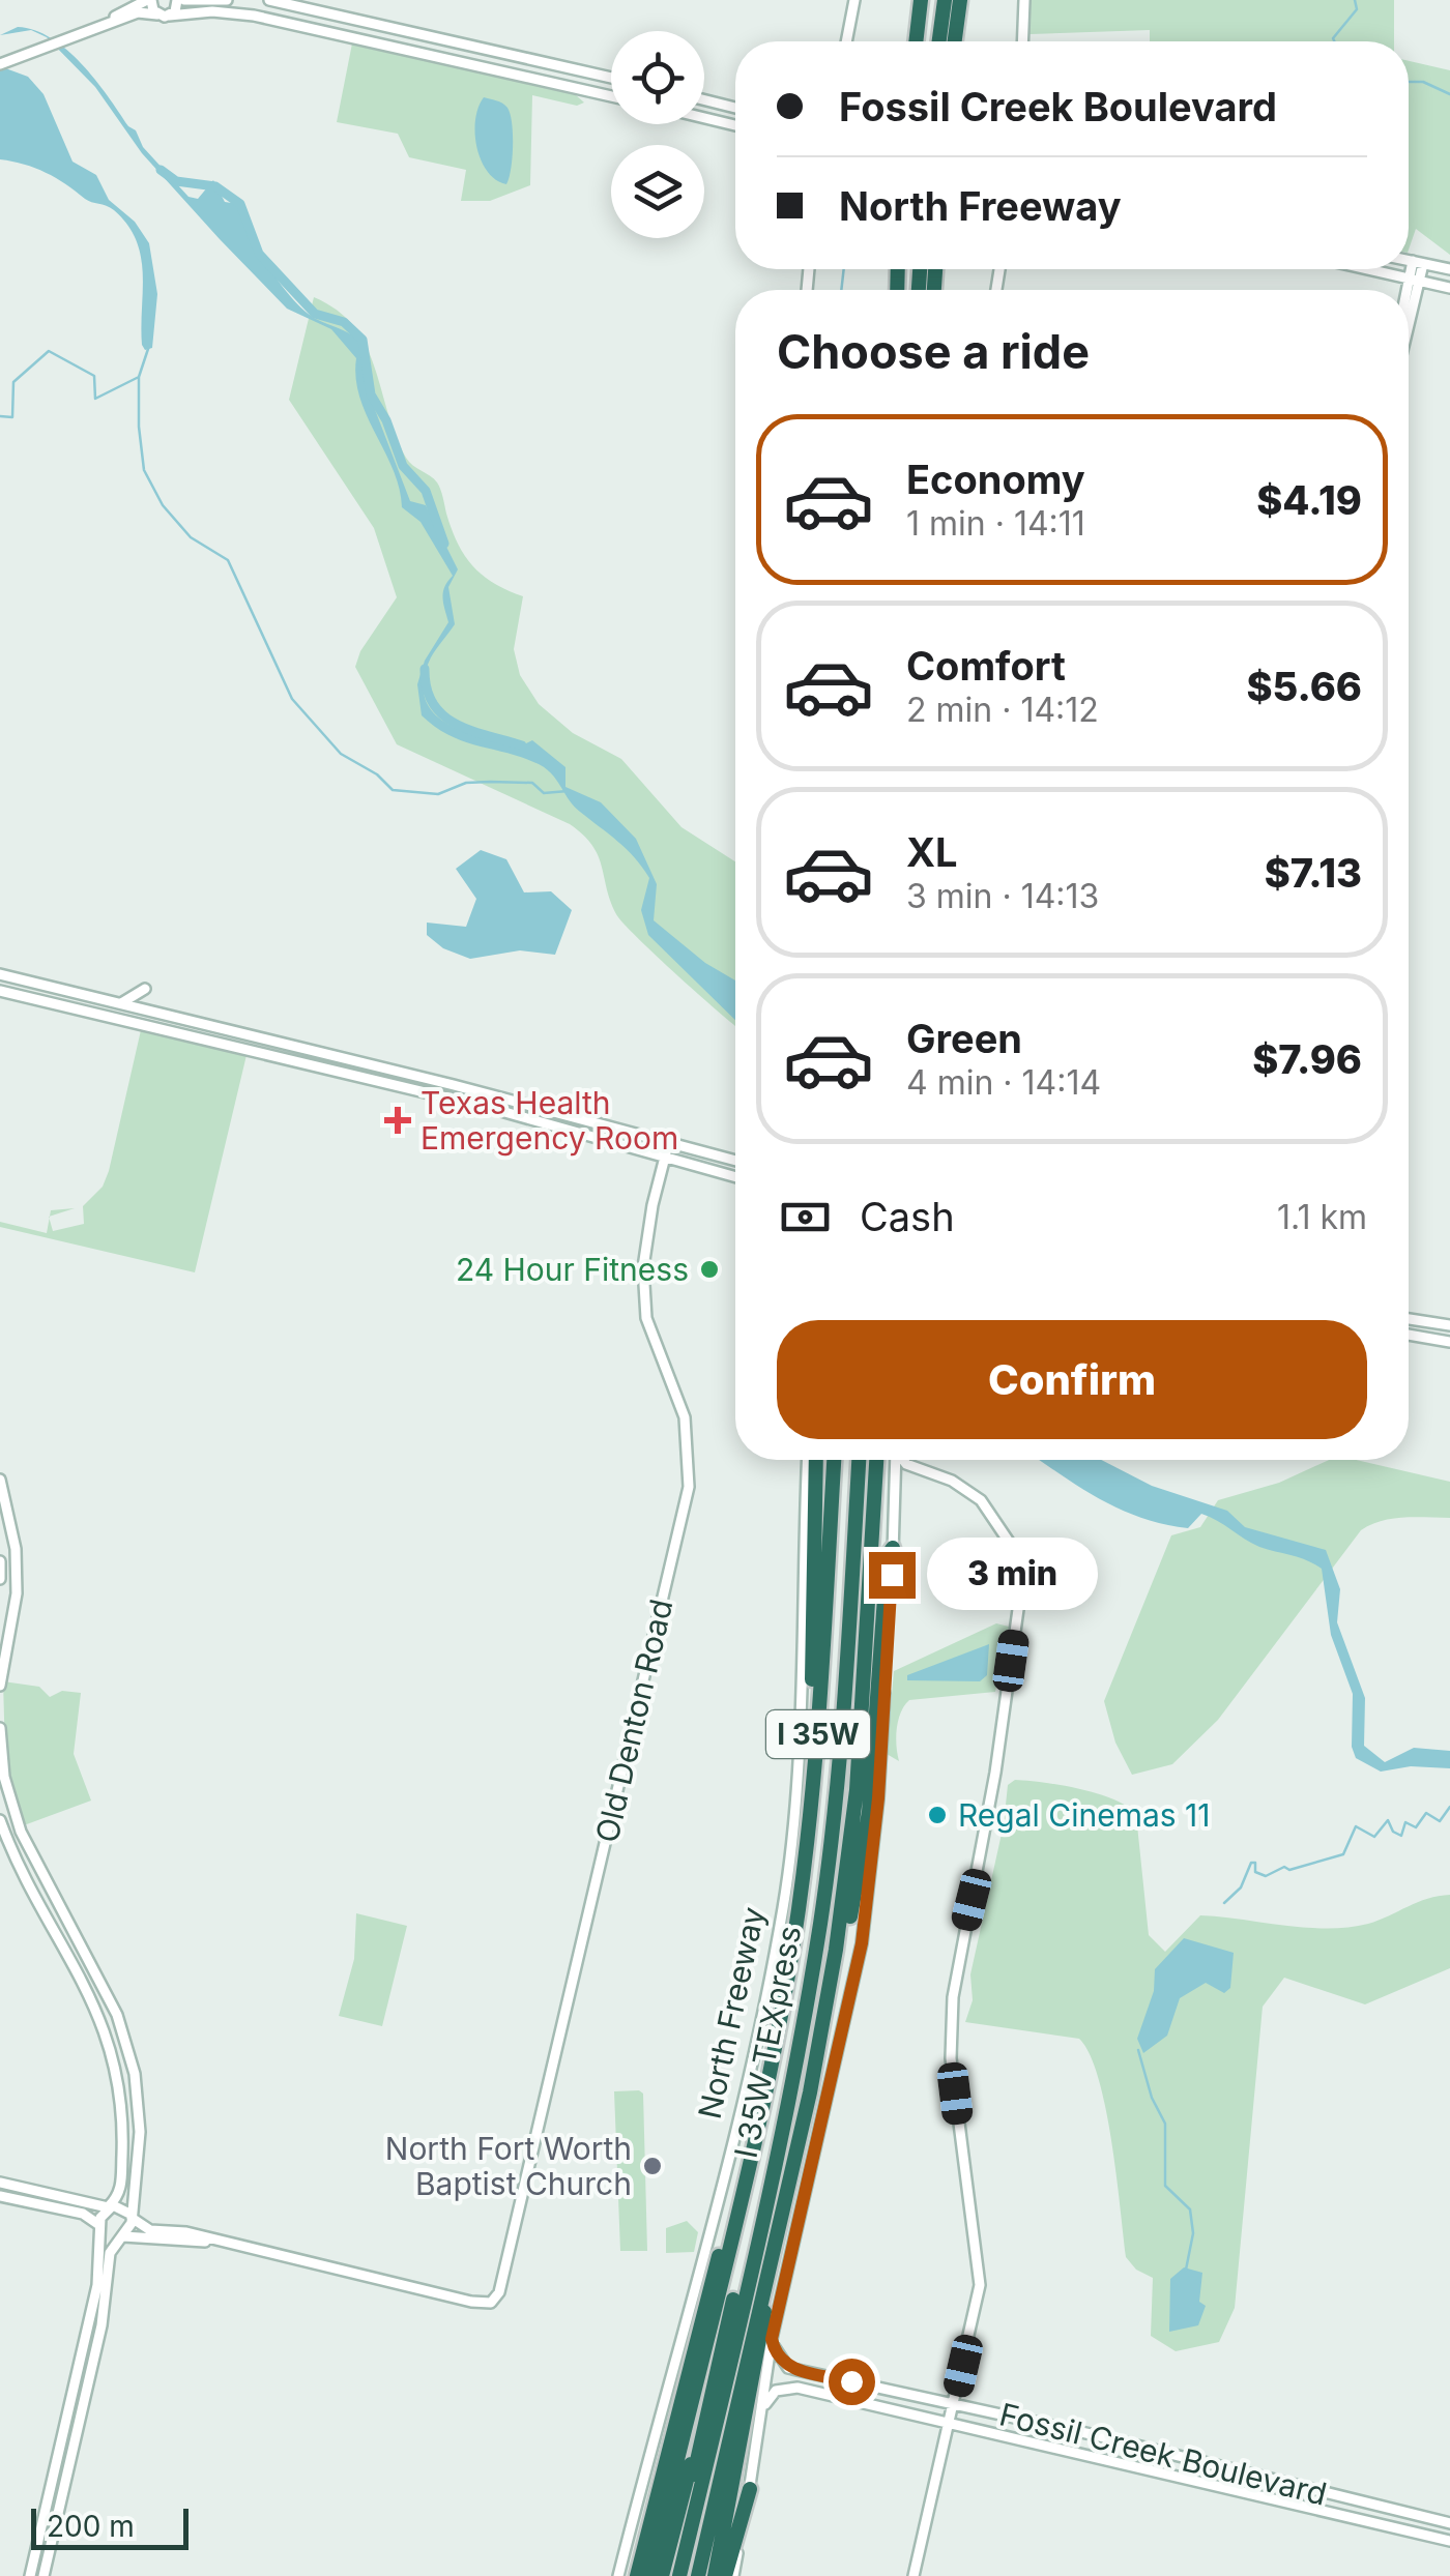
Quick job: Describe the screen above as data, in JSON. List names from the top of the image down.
{
  "streets": {
    "highway": ["I 35W", "North Freeway", "I 35W TEXpress"],
    "main road": ["Old Denton Road", "Fossil Creek Boulevard"]
  },
  "places": {
    "health": ["Texas Health Emergency Room"],
    "other": ["24 Hour Fitness", "Regal Cinemas 11", "North Fort Worth Baptist Church"]
  },
  "scale_bar": "200 m",
  "page": {
    "banner": ["Fossil Creek Boulevard", "North Freeway"],
    "heading": "Choose a ride",
    "list": [
      {
        "name": "Economy",
        "note": "1 min · 14:11",
        "value": "$4.19"
      },
      {
        "name": "Comfort",
        "note": "2 min · 14:12",
        "value": "$5.66"
      },
      {
        "name": "XL",
        "note": "3 min · 14:13",
        "value": "$7.13"
      },
      {
        "name": "Green",
        "note": "4 min · 14:14",
        "value": "$7.96"
      }
    ],
    "pay": ["Cash", "1.1 km"],
    "buttons": "Confirm",
    "bubble": "3 min",
    "scale": "200 m"
  }
}
